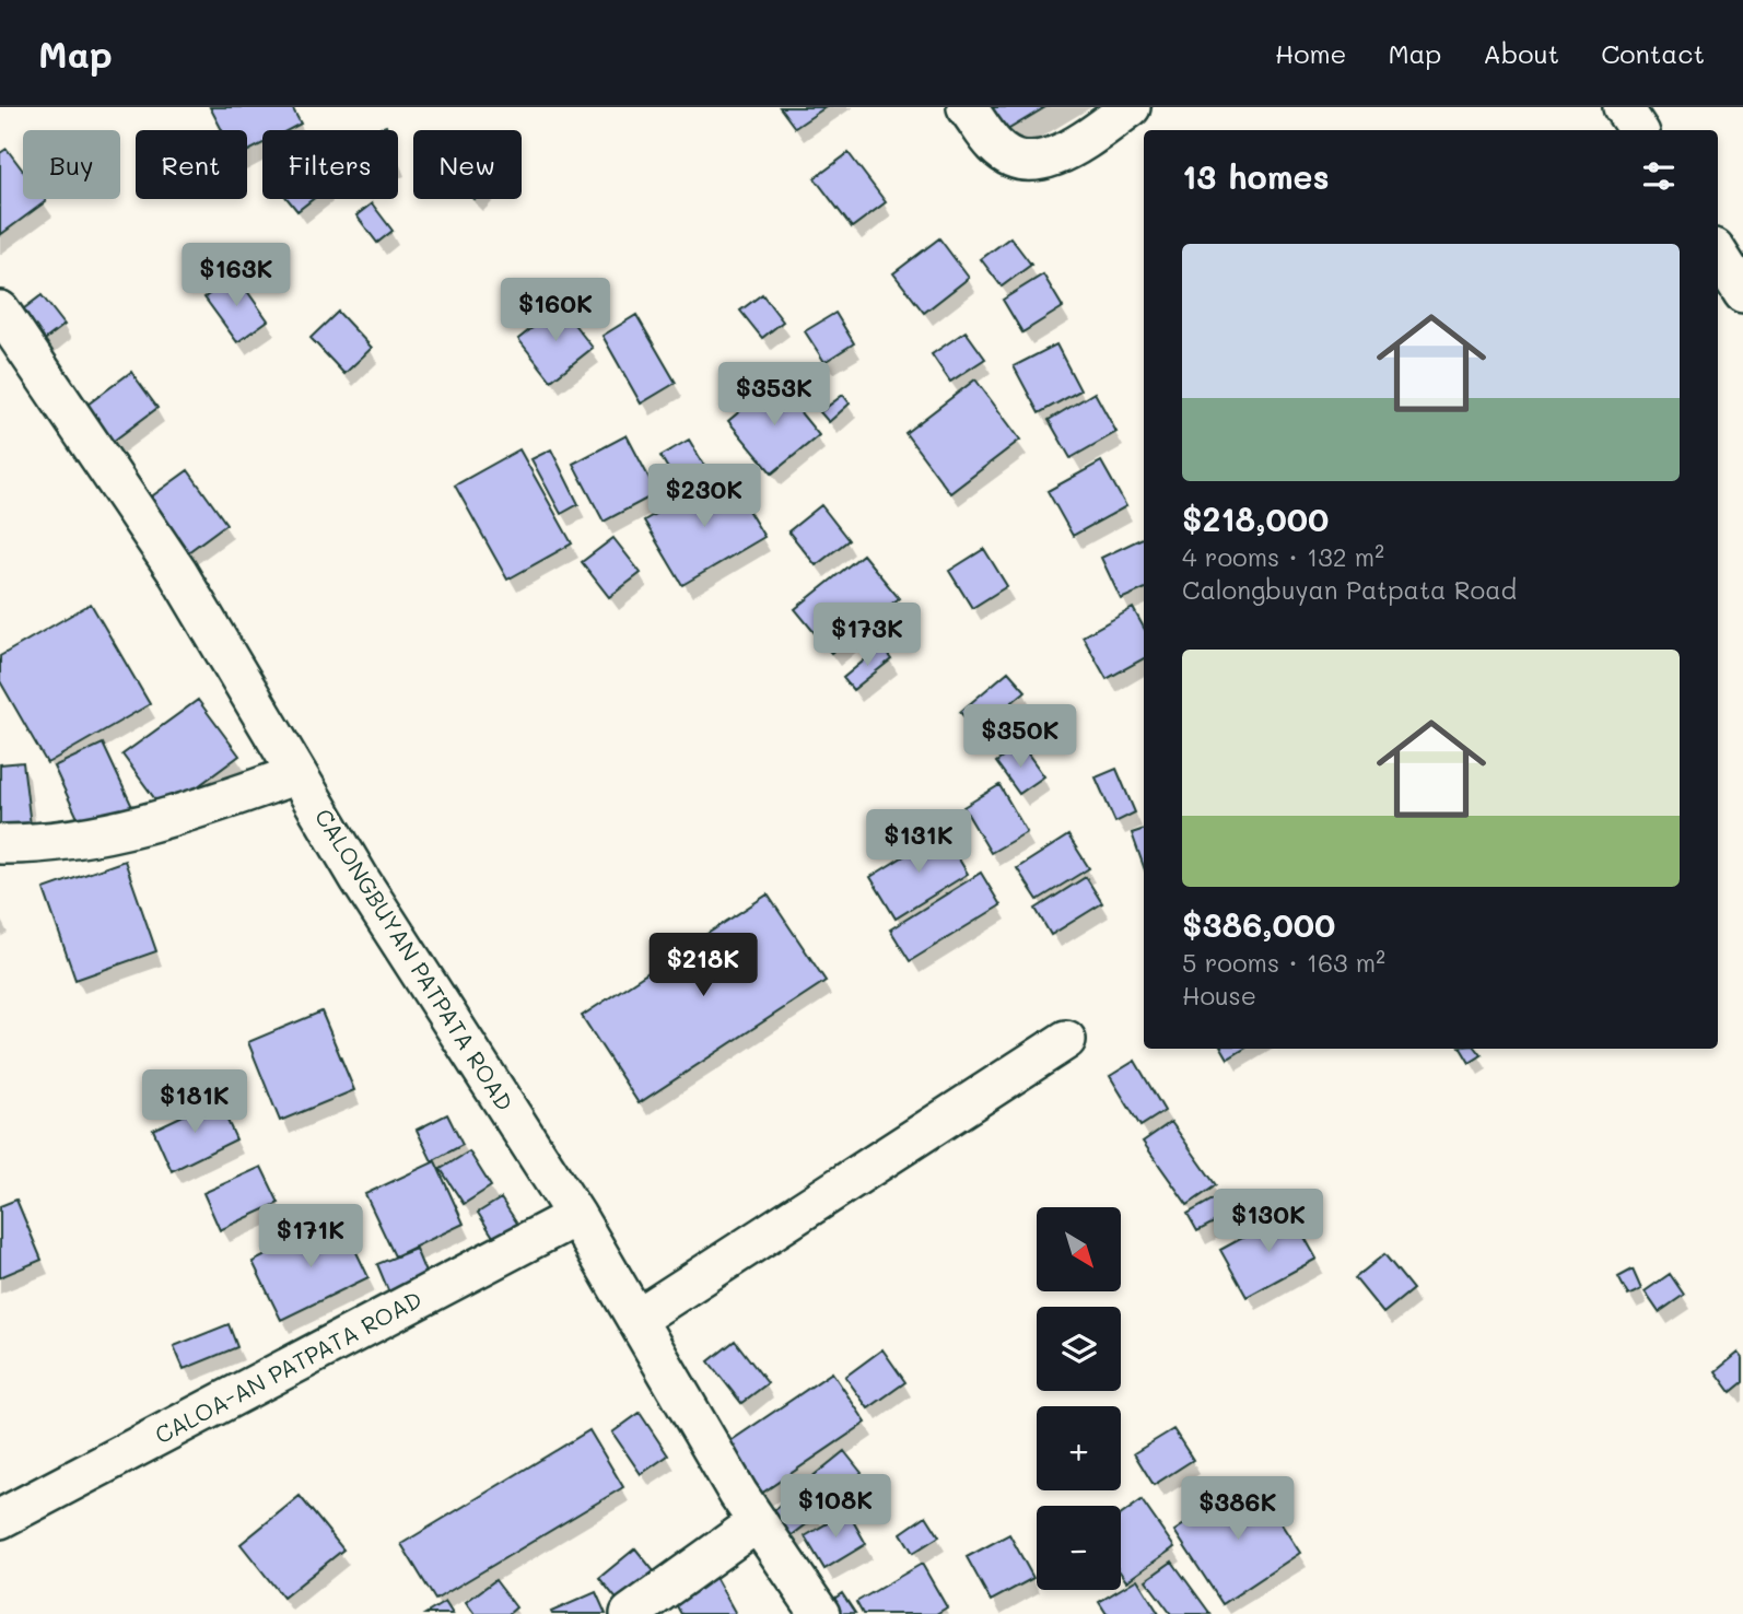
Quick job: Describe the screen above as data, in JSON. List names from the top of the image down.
{
  "streets": {
    "street": ["CALONGBUYAN PATPATA ROAD", "CALOA-AN PATPATA ROAD"]
  },
  "crossings": [
    ["CALONGBUYAN PATPATA ROAD", "CALOA-AN PATPATA ROAD"]
  ],
  "north": "bottom right",
  "page": {
    "header": "Map",
    "nav": [
      "Home",
      "Map",
      "About",
      "Contact"
    ],
    "chip": [
      "Buy",
      "Rent",
      "Filters",
      "New"
    ],
    "heading": "13 homes",
    "list": [
      {
        "name": "$218,000",
        "note": "4 rooms · 132 m² · Calongbuyan Patpata Road"
      },
      {
        "name": "$386,000",
        "note": "5 rooms · 163 m² · House"
      }
    ],
    "price": [
      "$163K",
      "$160K",
      "$353K",
      "$230K",
      "$173K",
      "$350K",
      "$131K",
      "$218K",
      "$181K",
      "$130K",
      "$171K",
      "$108K",
      "$386K"
    ],
    "map_buttons": ["+", "−"]
  }
}
